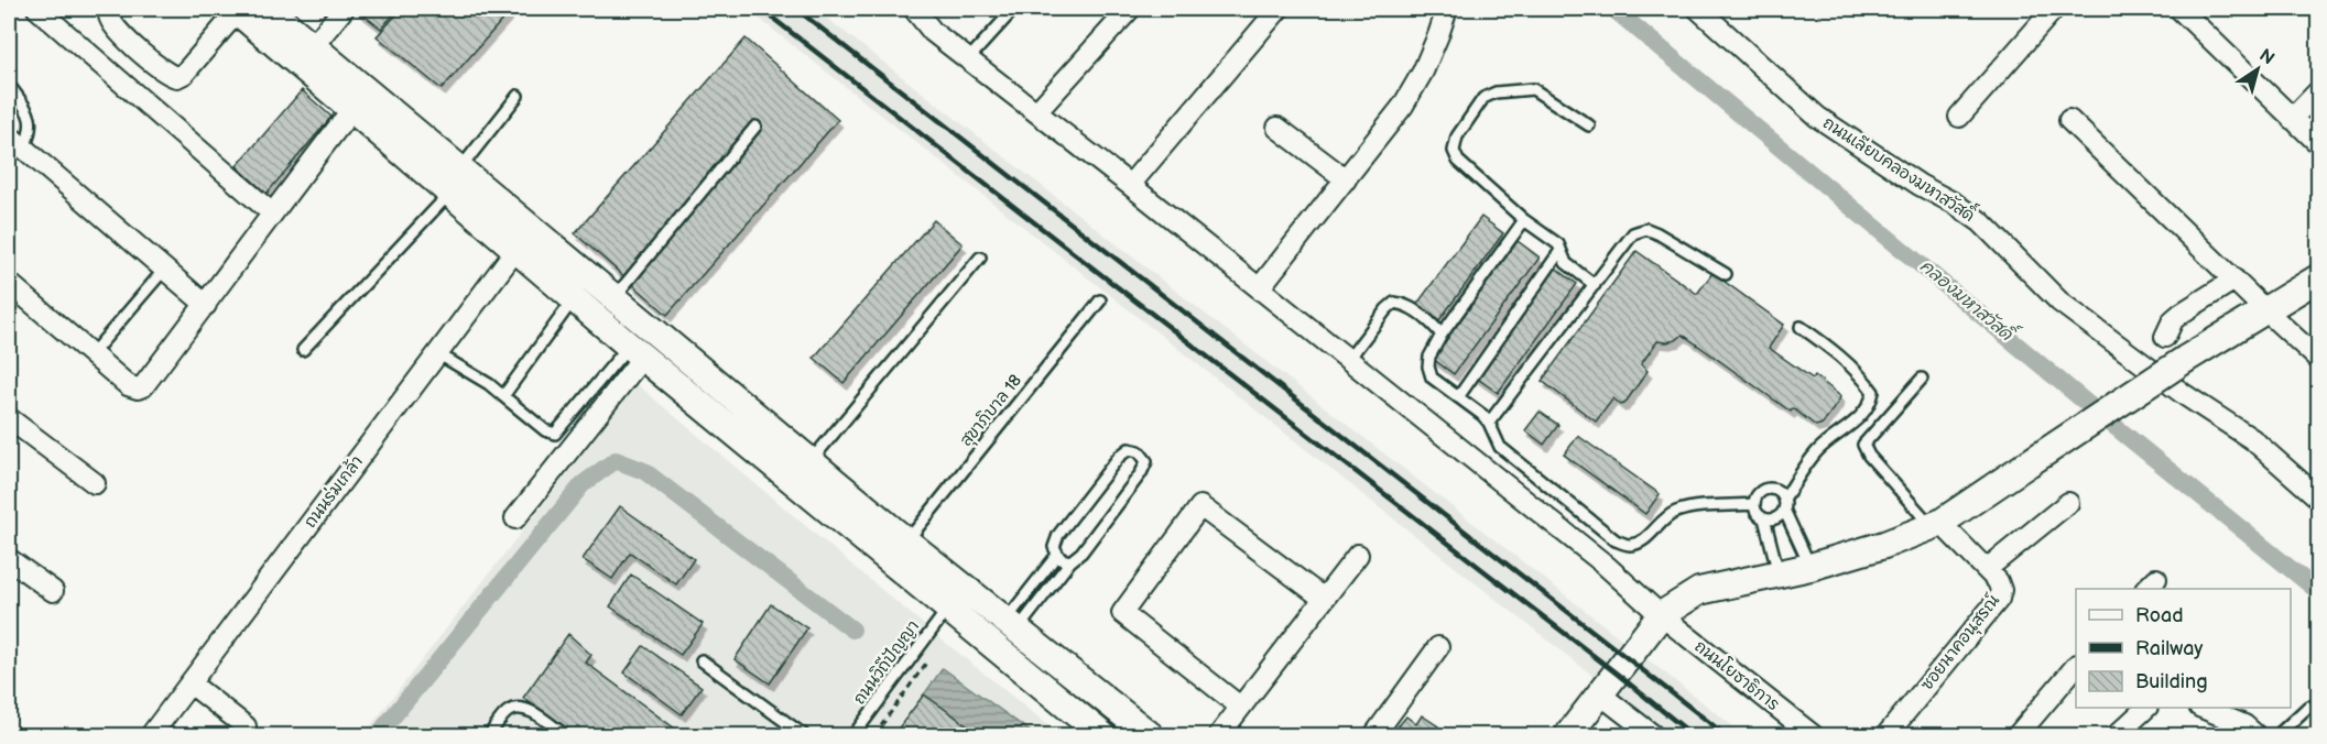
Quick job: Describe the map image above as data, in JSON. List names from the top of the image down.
{
  "streets": {
    "street": [
      "ถนนเลียบคลองมหาสวัสดิ์",
      "ถนนร่มเกล้า",
      "ซอยนาคอนุสรณ์",
      "ถนนโยธาธิการ"
    ],
    "lane": ["สุขาภิบาล 18", "ถนนวิถีปัญญา"]
  },
  "water": ["คลองมหาสวัสดิ์"],
  "legend": ["Road", "Railway", "Building"],
  "north": "top right"
}
